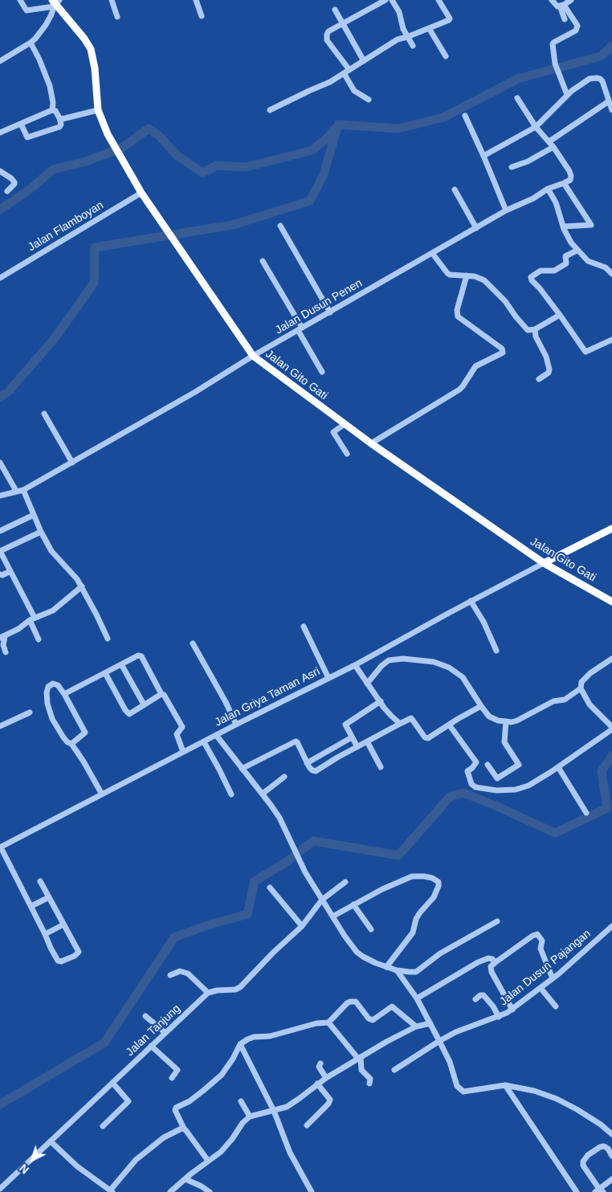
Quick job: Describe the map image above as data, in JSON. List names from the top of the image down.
{
  "streets": {
    "main road": ["Jalan Gito Gati"],
    "street": [
      "Jalan Flamboyan",
      "Jalan Dusun Penen",
      "Jalan Griya Taman Asri",
      "Jalan Dusun Pajangan",
      "Jalan Tanjung"
    ]
  },
  "crossings": [
    ["Jalan Flamboyan", "Jalan Gito Gati"],
    ["Jalan Dusun Penen", "Jalan Gito Gati"],
    ["Jalan Gito Gati", "Jalan Griya Taman Asri"]
  ],
  "north": "bottom left"
}
